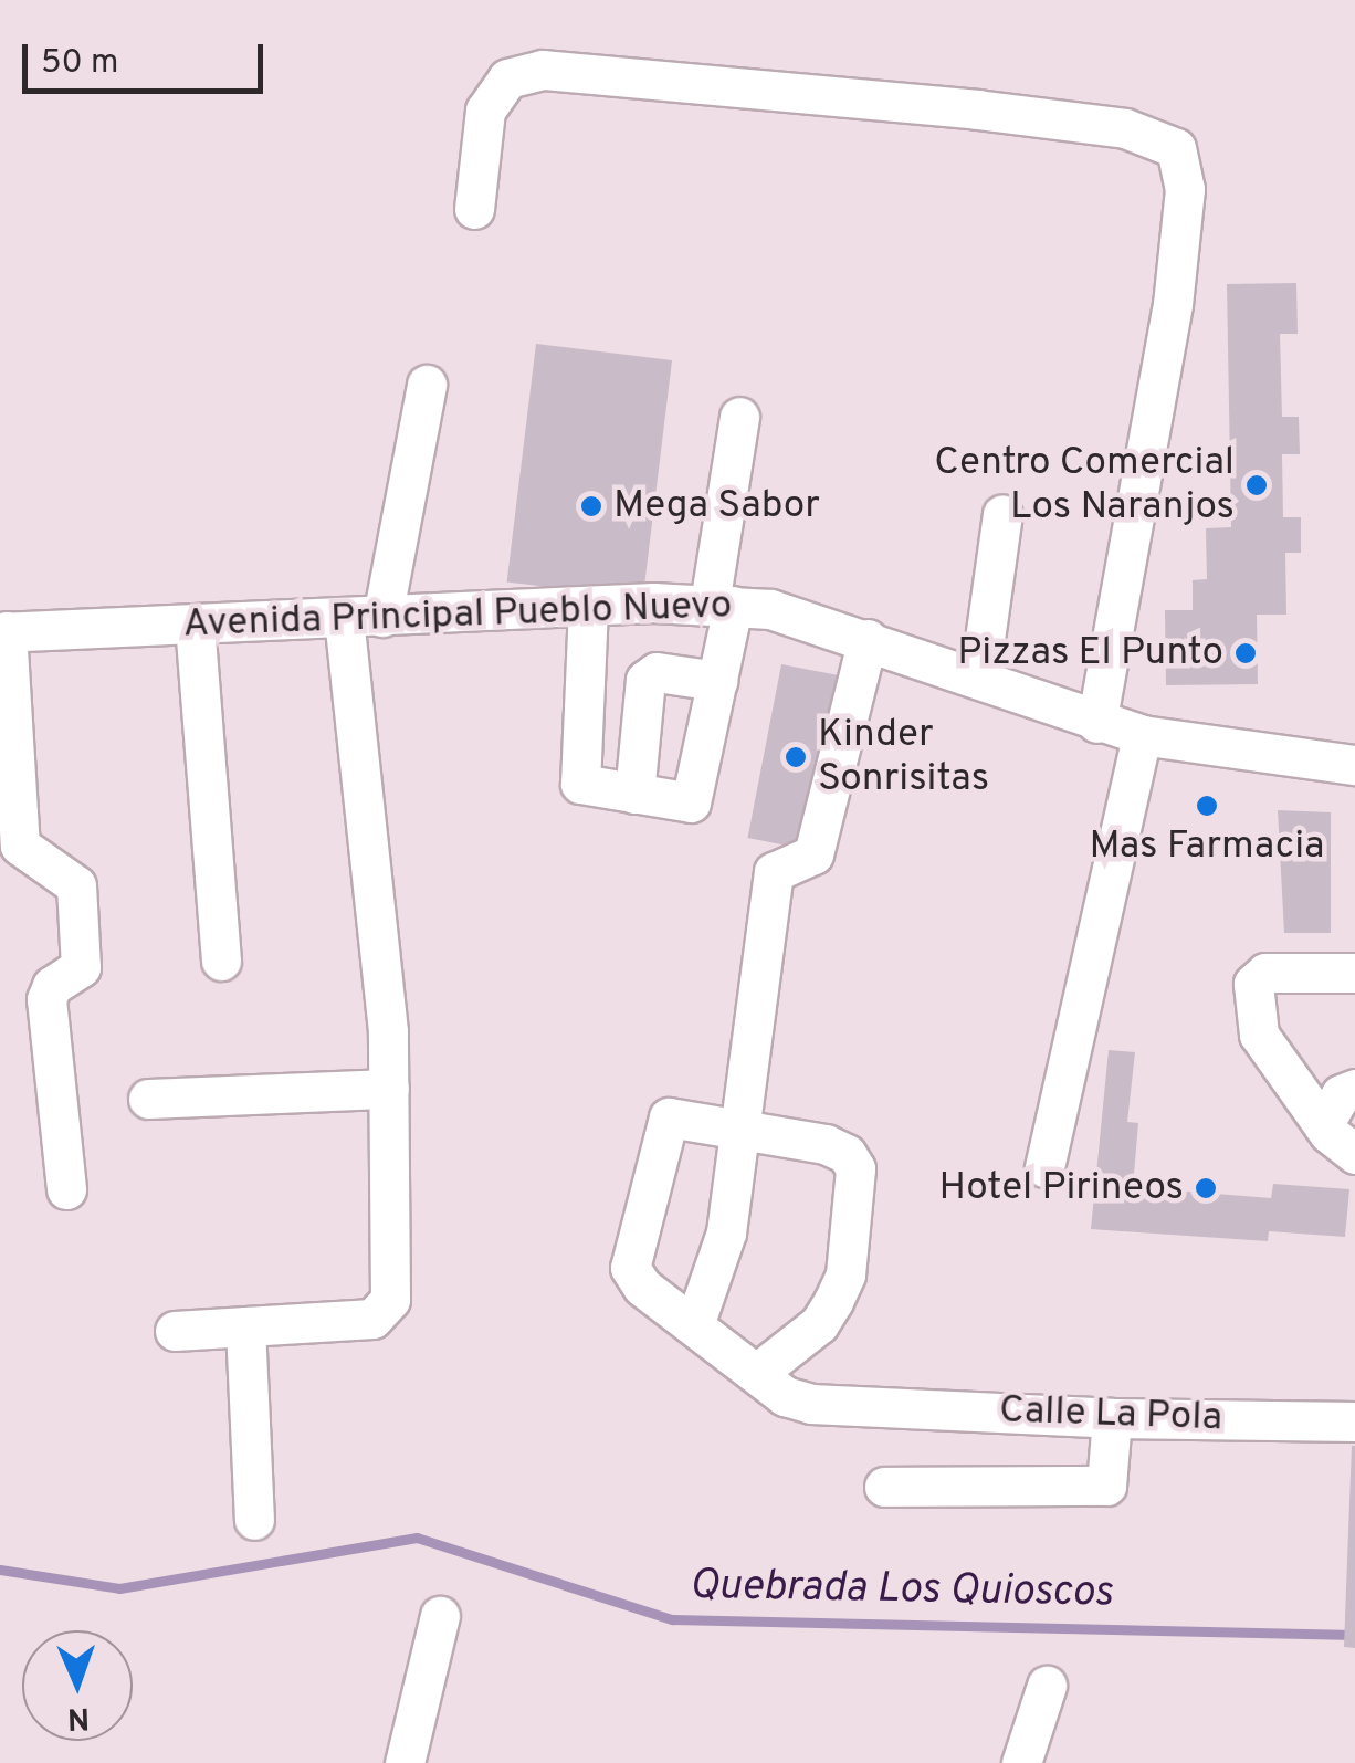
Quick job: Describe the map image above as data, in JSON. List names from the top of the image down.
{
  "streets": {
    "street": ["Avenida Principal Pueblo Nuevo", "Calle La Pola"]
  },
  "water": ["Quebrada Los Quioscos"],
  "places": [
    "Centro Comercial Los Naranjos",
    "Mega Sabor",
    "Pizzas El Punto",
    "Kinder Sonrisitas",
    "Mas Farmacia",
    "Hotel Pirineos"
  ],
  "scale_bar": "50 m",
  "north": "bottom"
}
